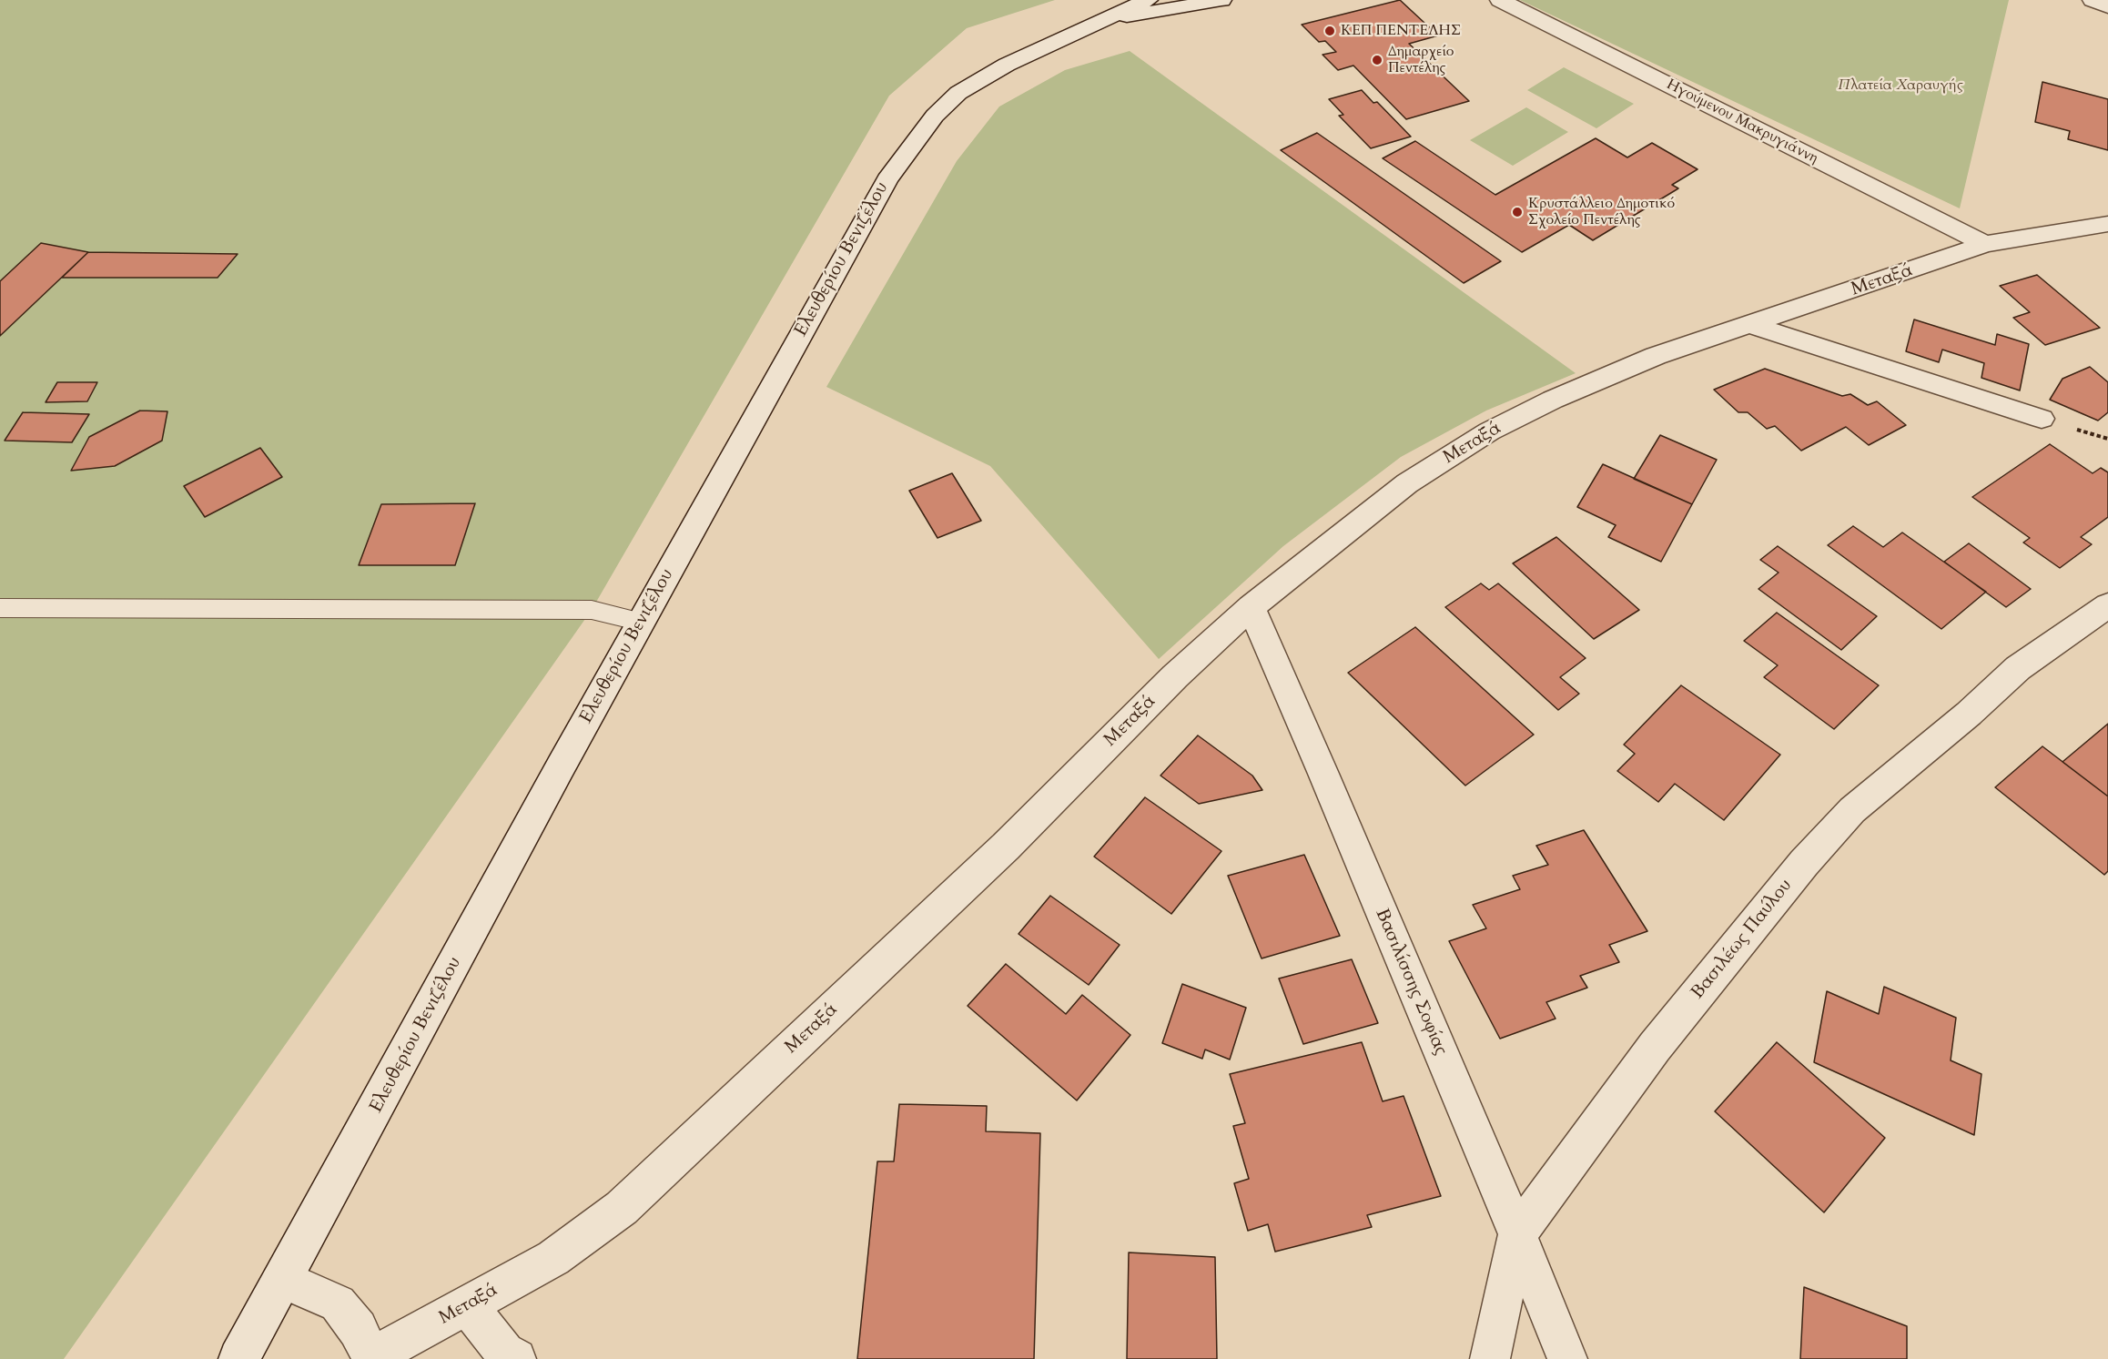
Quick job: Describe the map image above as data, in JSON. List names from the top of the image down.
{
  "streets": {
    "street": [
      "Ηγούμενου Μακρυγιάννη",
      "Ελευθερίου Βενιζέλου",
      "Μεταξά",
      "Βασιλέως Παύλου",
      "Βασιλίσσης Σοφίας"
    ]
  },
  "crossings": [
    ["Ηγούμενου Μακρυγιάννη", "Μεταξά"],
    ["Ελευθερίου Βενιζέλου", "Μεταξά"],
    ["Μεταξά", "Βασιλίσσης Σοφίας"],
    ["Βασιλέως Παύλου", "Βασιλίσσης Σοφίας"]
  ],
  "parks": ["Πλατεία Χαραυγής"],
  "places": ["ΚΕΠ ΠΕΝΤΕΛΗΣ", "Δημαρχείο Πεντέλης", "Κρυστάλλειο Δημοτικό Σχολείο Πεντέλης"]
}
